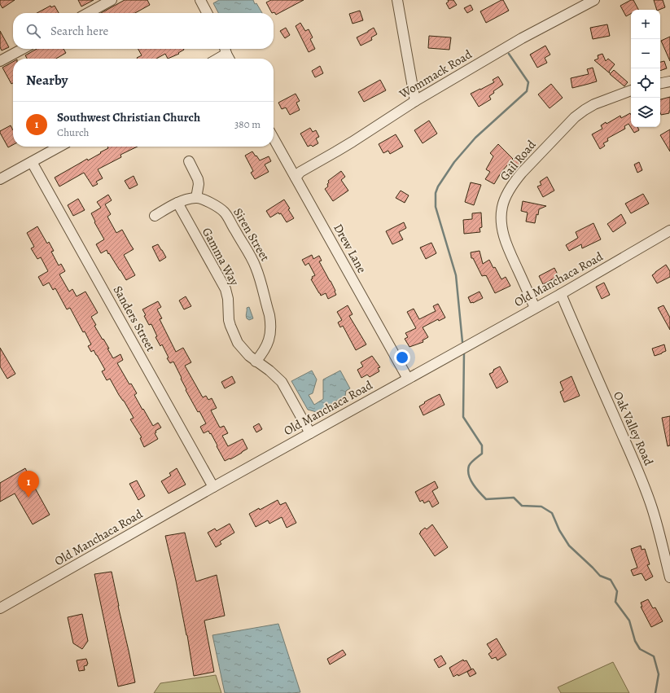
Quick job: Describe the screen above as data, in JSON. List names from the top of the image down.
{
  "streets": {
    "street": [
      "Wommack Road",
      "Gail Road",
      "Siren Street",
      "Drew Lane",
      "Gamma Way",
      "Old Manchaca Road",
      "Sanders Street",
      "Oak Valley Road"
    ]
  },
  "crossings": [
    ["Wommack Road", "Drew Lane"],
    ["Gail Road", "Old Manchaca Road"],
    ["Siren Street", "Gamma Way"],
    ["Drew Lane", "Old Manchaca Road"],
    ["Gamma Way", "Old Manchaca Road"],
    ["Old Manchaca Road", "Sanders Street"],
    ["Old Manchaca Road", "Oak Valley Road"]
  ],
  "page": {
    "map_buttons": ["+", "−"],
    "search": "Search here",
    "heading": "Nearby",
    "list": [
      {
        "mark": "1",
        "name": "Southwest Christian Church",
        "note": "Church",
        "value": "380 m"
      }
    ],
    "pins": "1"
  }
}
